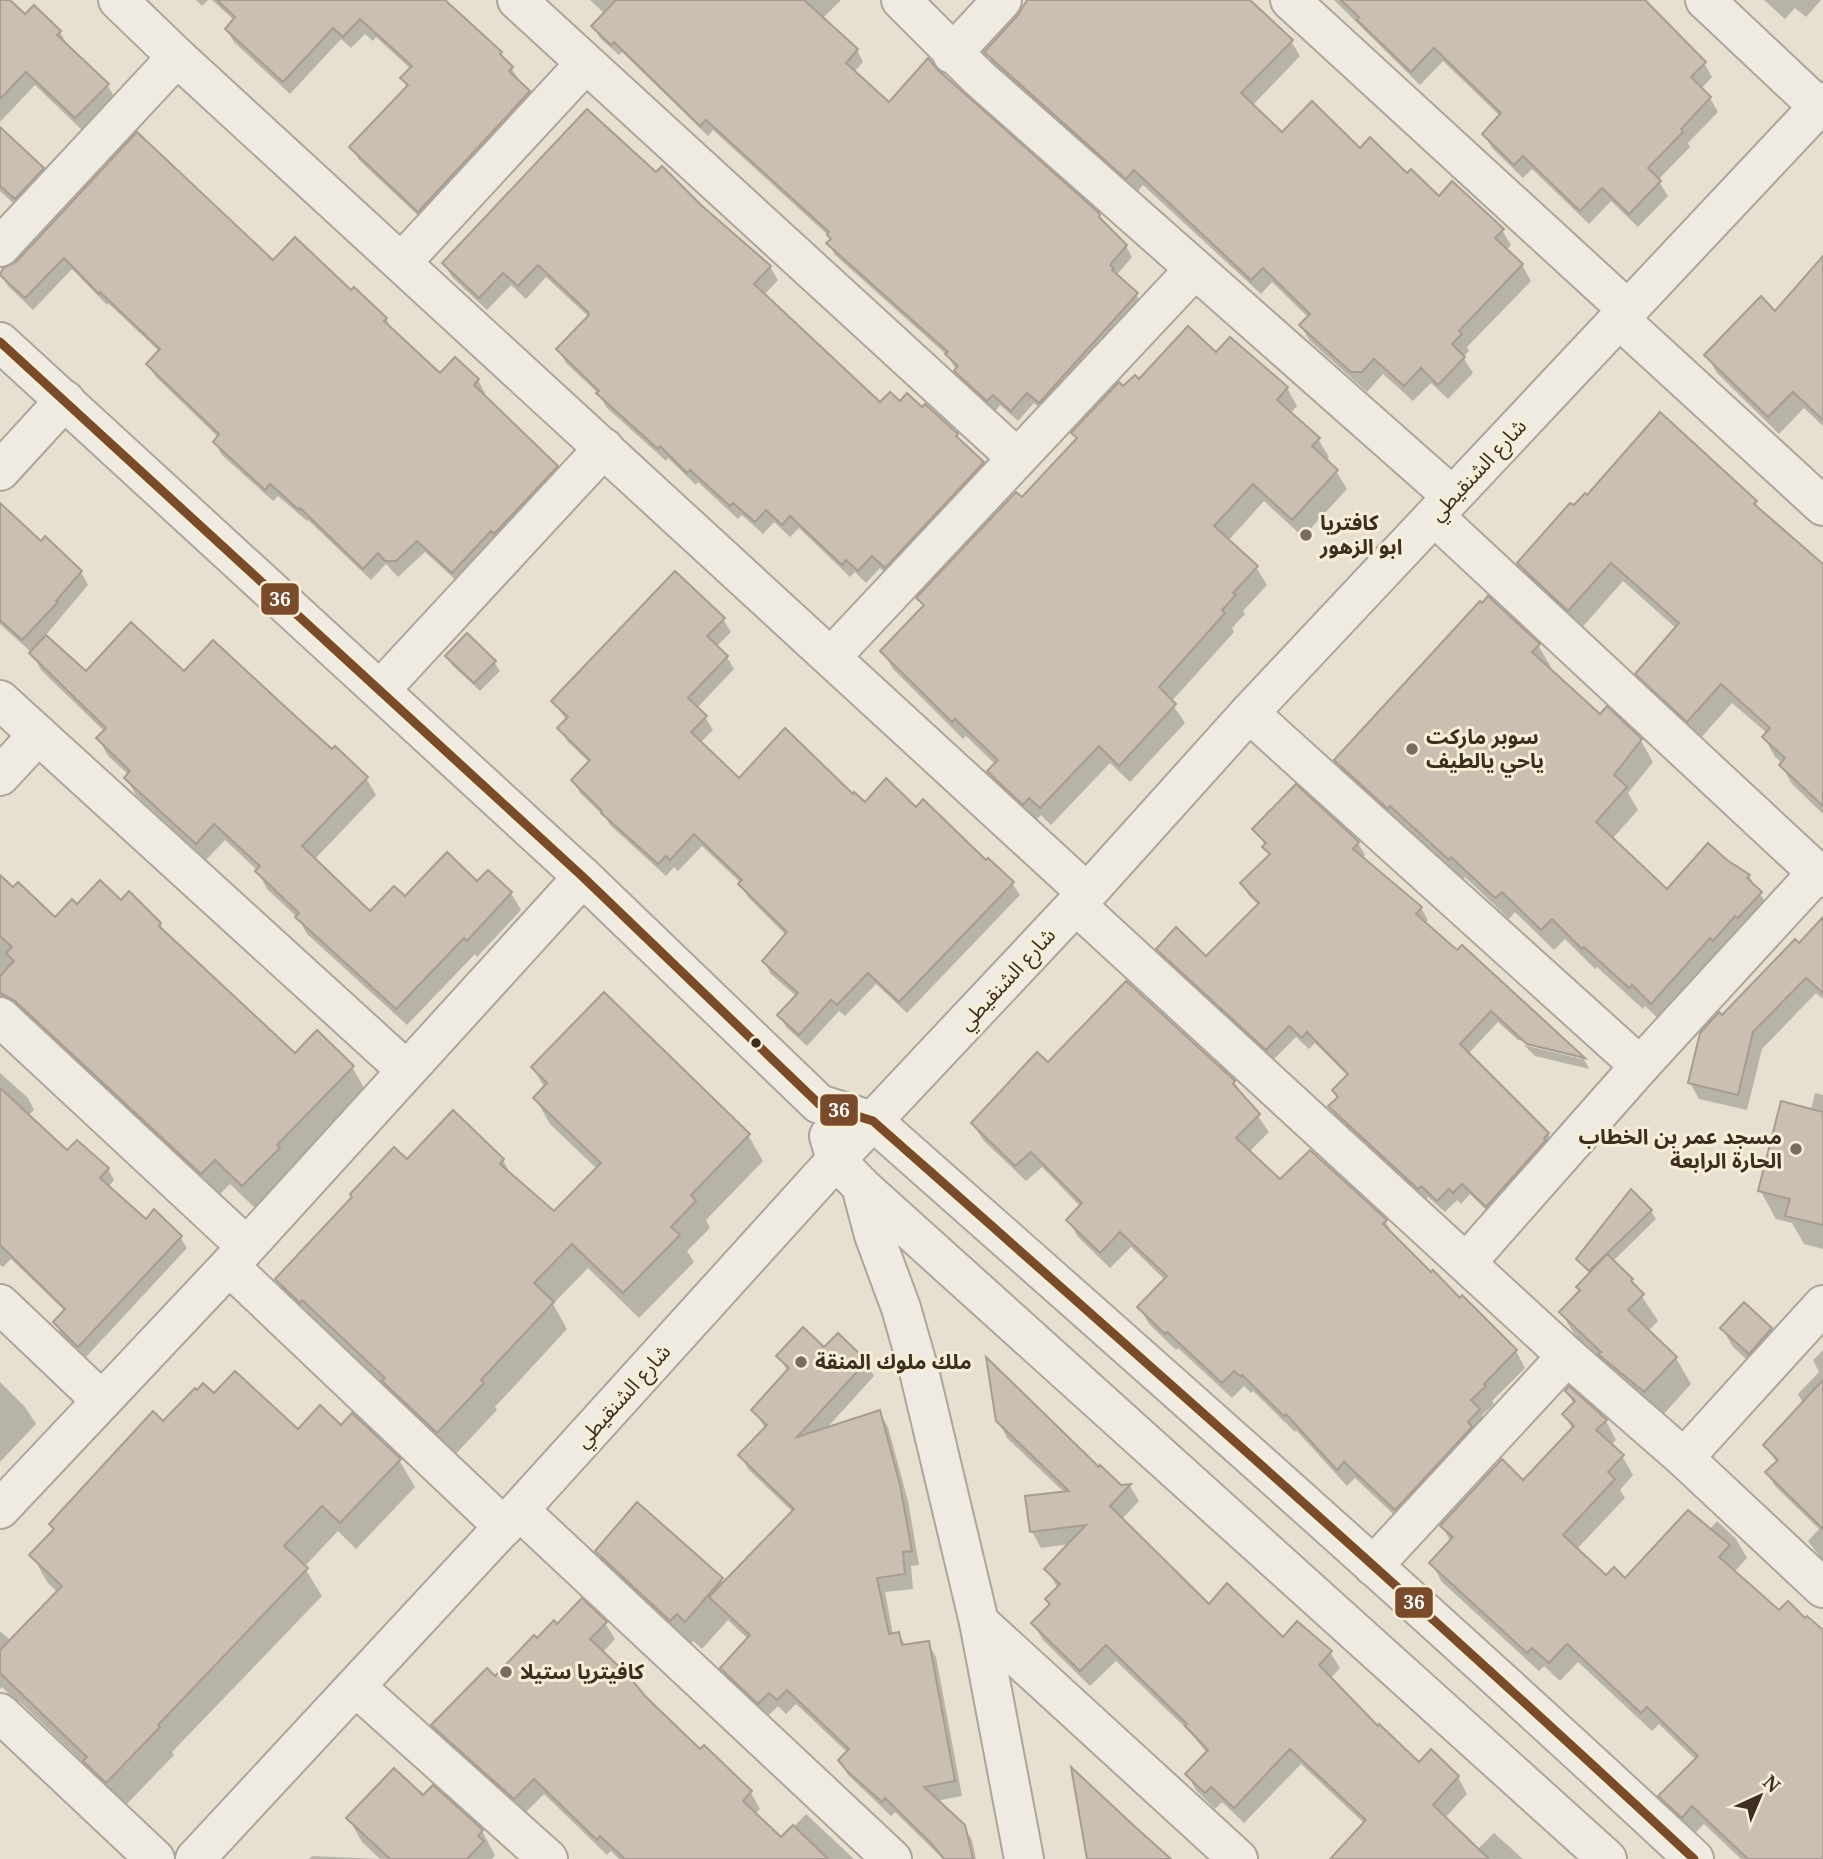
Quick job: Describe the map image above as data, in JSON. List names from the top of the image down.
{
  "streets": {
    "street": ["شارع الشنقيطي"]
  },
  "places": [
    "كافتريا ابو الزهور",
    "سوبر ماركت ياحي يالطيف",
    "مسجد عمر بن الخطاب الحارة الرابعة",
    "ملك ملوك المنقة",
    "كافيتريا ستيلا"
  ],
  "lines": ["transit line 36"],
  "north": "top right"
}
